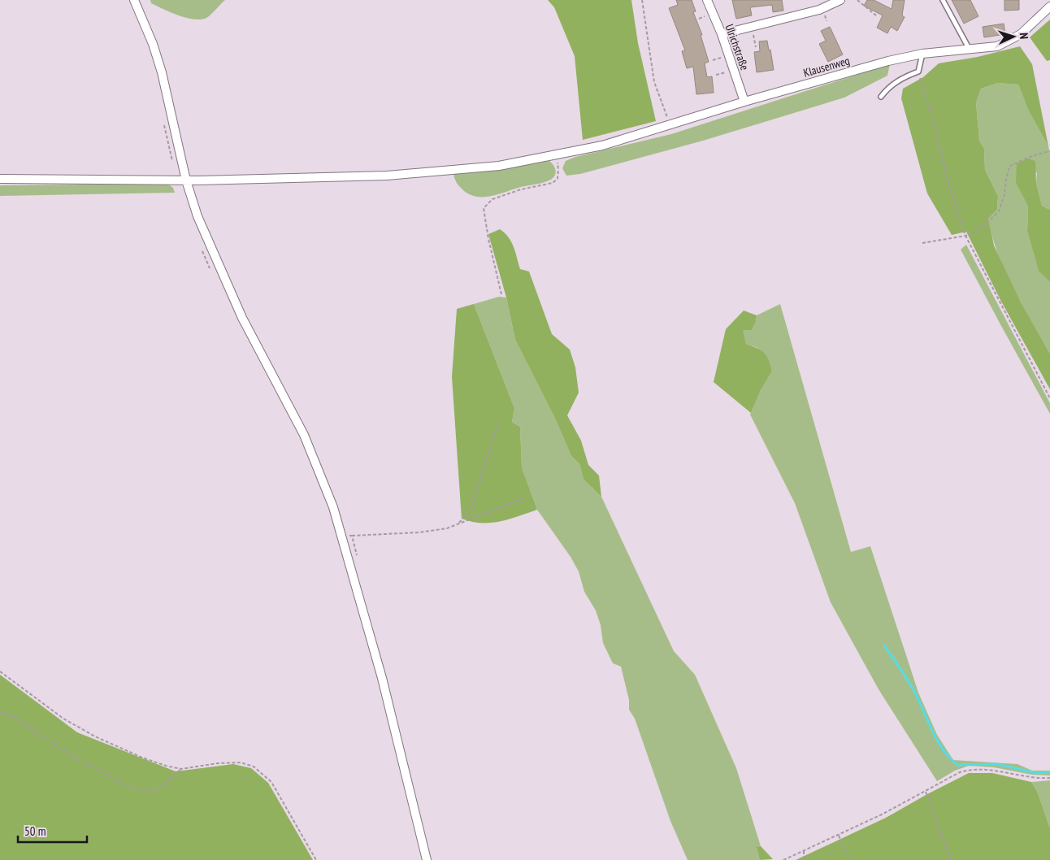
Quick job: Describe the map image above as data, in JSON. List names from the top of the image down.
{
  "streets": {
    "street": ["Ulrichstraße", "Klausenweg"]
  },
  "crossings": [
    ["Ulrichstraße", "Klausenweg"]
  ],
  "scale_bar": "50 m",
  "north": "right"
}
